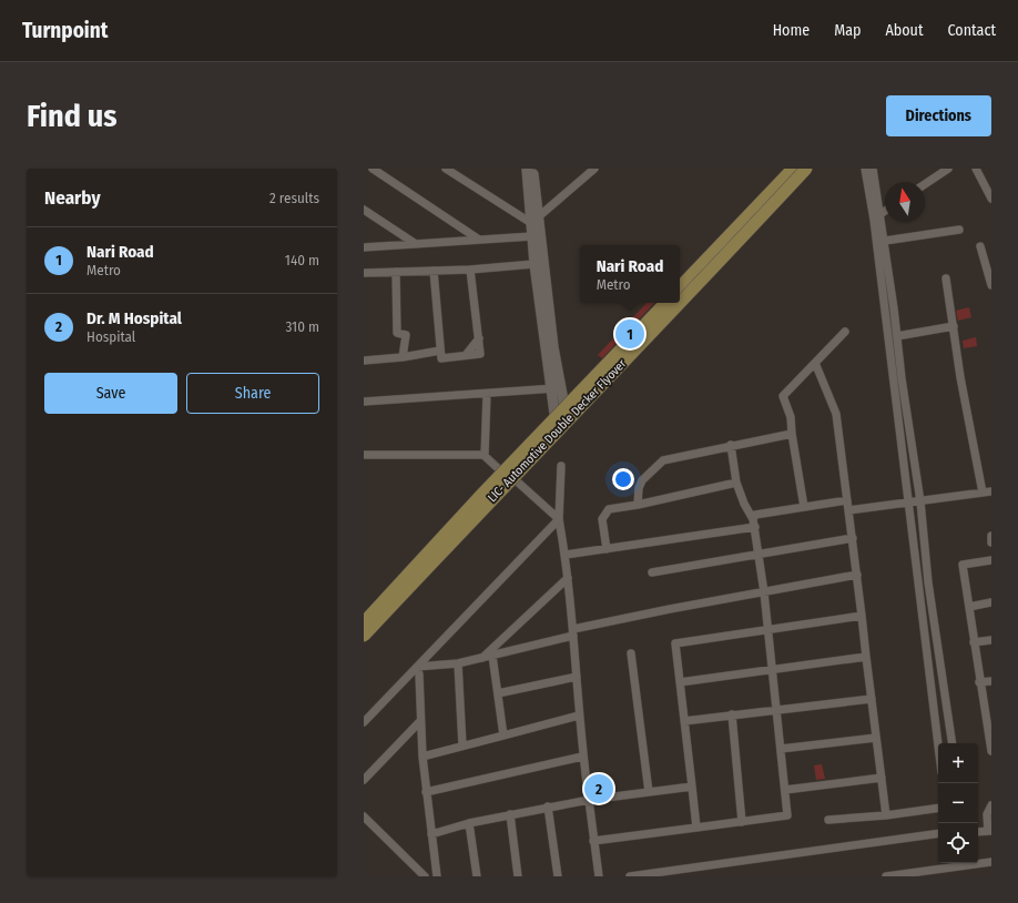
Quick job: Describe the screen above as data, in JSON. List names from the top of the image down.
{
  "streets": {
    "main road": ["LIC- Automotive Double Decker Flyover"]
  },
  "north": "top",
  "page": {
    "header": "Turnpoint",
    "nav": [
      "Home",
      "Map",
      "About",
      "Contact"
    ],
    "buttons": [
      "Directions",
      ["Save", "Share"]
    ],
    "title": "Find us",
    "heading": ["Nearby", "2 results"],
    "list": [
      {
        "mark": "1",
        "name": "Nari Road",
        "note": "Metro",
        "value": "140 m"
      },
      {
        "mark": "2",
        "name": "Dr. M Hospital",
        "note": "Hospital",
        "value": "310 m"
      }
    ],
    "popup": ["Nari Road", "Metro"],
    "pins": ["1", "2"],
    "map_buttons": ["+", "−"]
  }
}
